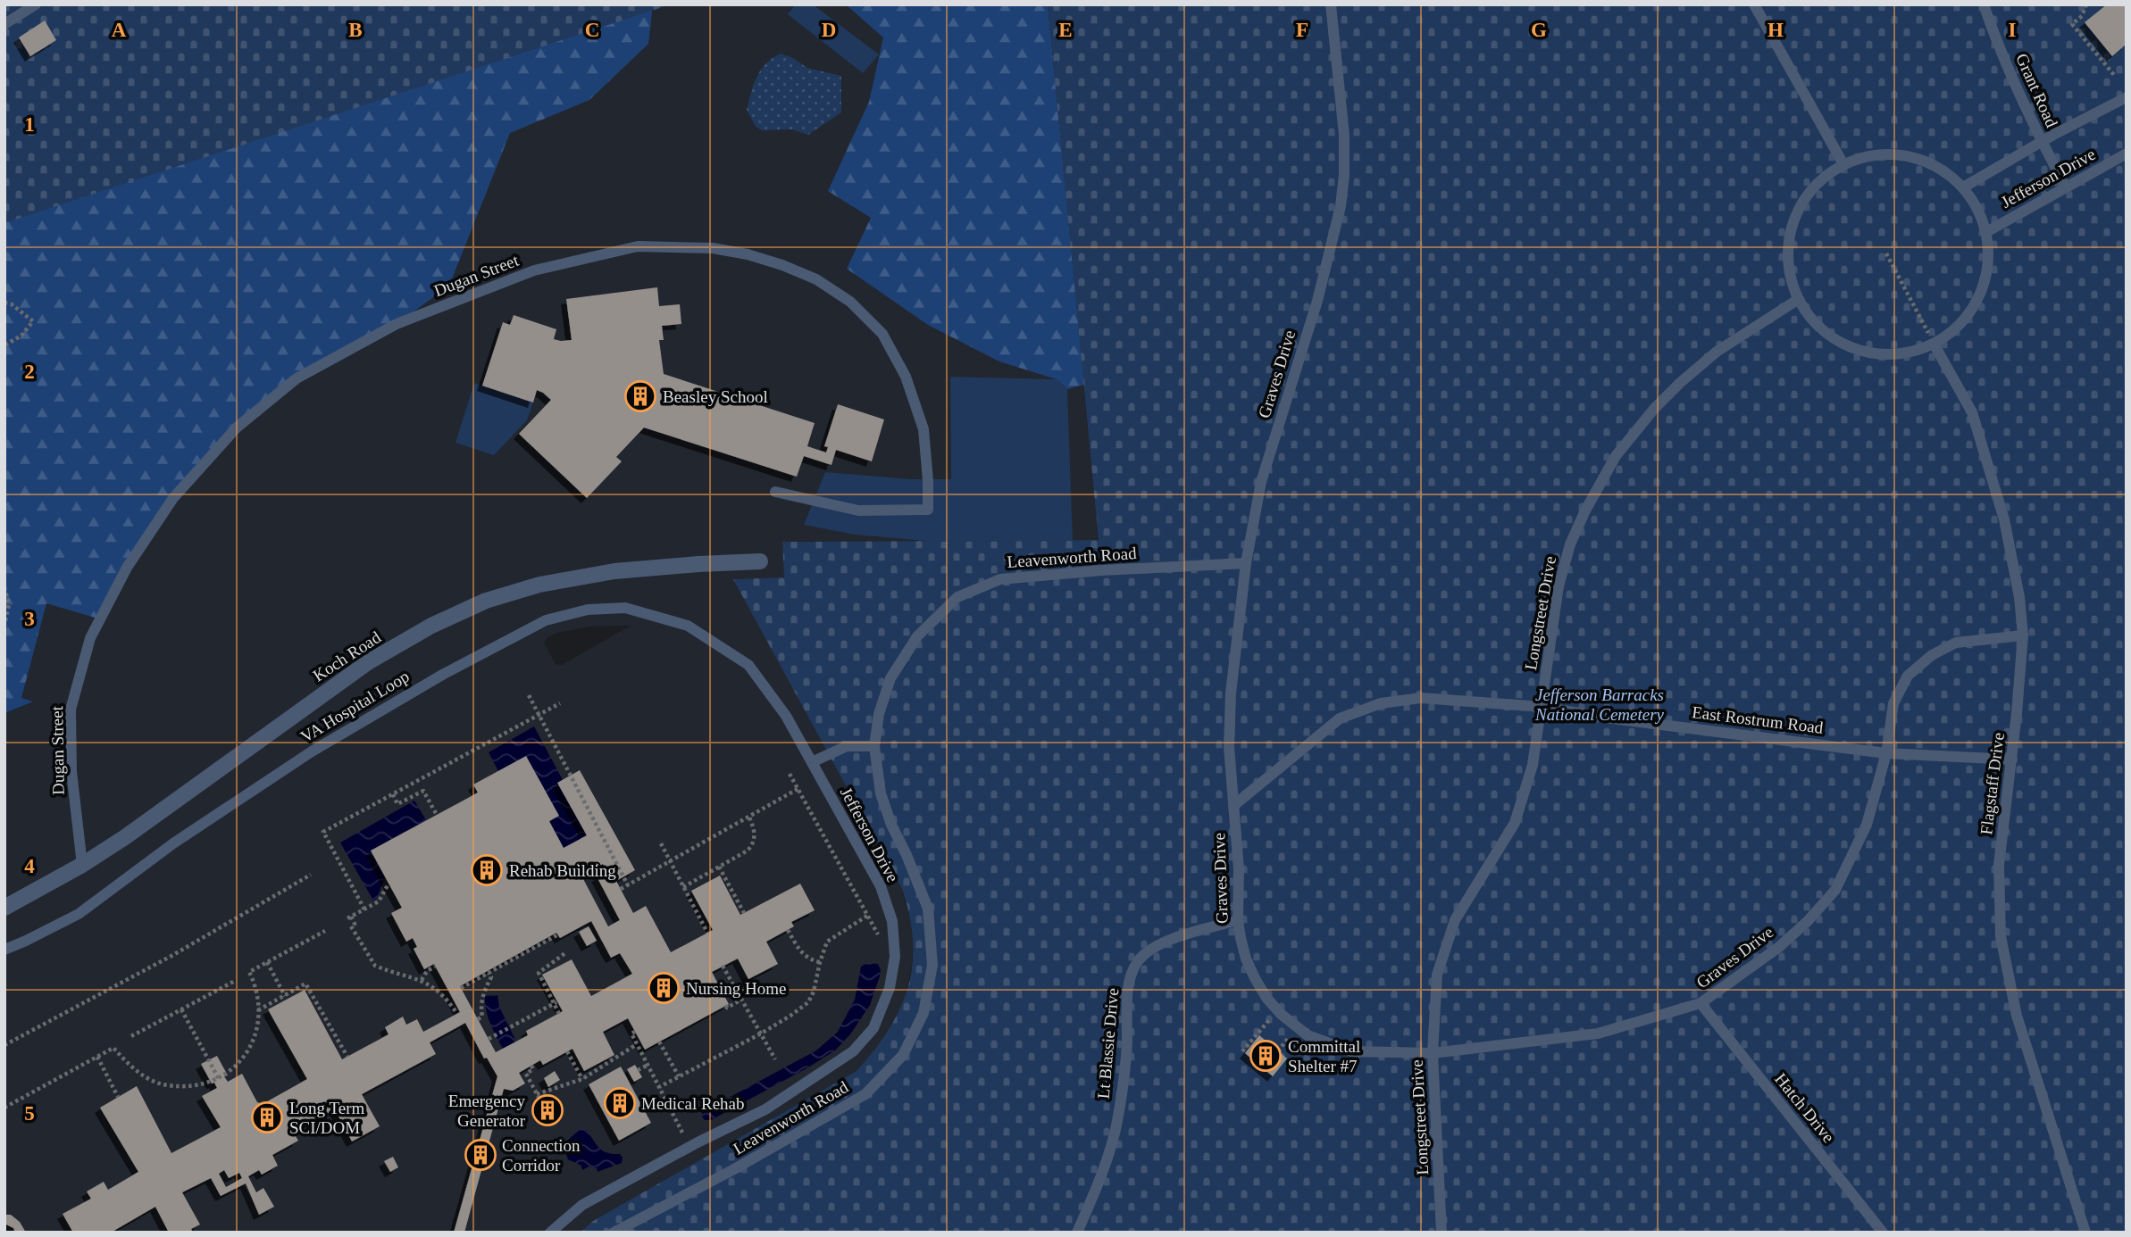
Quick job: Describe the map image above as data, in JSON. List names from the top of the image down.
{
  "streets": {
    "street": ["Koch Road"],
    "lane": [
      "Grant Road",
      "Jefferson Drive",
      "Dugan Street",
      "Graves Drive",
      "Leavenworth Road",
      "Longstreet Drive",
      "VA Hospital Loop",
      "East Rostrum Road",
      "Flagstaff Drive",
      "Lt Blassie Drive",
      "Hatch Drive"
    ]
  },
  "crossings": [
    ["Grant Road", "Jefferson Drive"],
    ["Jefferson Drive", "Longstreet Drive"],
    ["Jefferson Drive", "VA Hospital Loop"],
    ["Jefferson Drive", "Flagstaff Drive"],
    ["Dugan Street", "Koch Road"],
    ["Graves Drive", "Leavenworth Road"],
    ["Graves Drive", "Longstreet Drive"],
    ["Graves Drive", "East Rostrum Road"],
    ["Graves Drive", "Flagstaff Drive"],
    ["Graves Drive", "Lt Blassie Drive"],
    ["Graves Drive", "Hatch Drive"],
    ["Longstreet Drive", "East Rostrum Road"],
    ["Longstreet Drive", "Flagstaff Drive"],
    ["East Rostrum Road", "Flagstaff Drive"]
  ],
  "parks": ["Jefferson Barracks National Cemetery"],
  "places": {
    "building": [
      "Beasley School",
      "Rehab Building",
      "Nursing Home",
      "Committal Shelter #7",
      "Medical Rehab",
      "Emergency Generator",
      "Long Term SCI/DOM",
      "Connection Corridor"
    ]
  },
  "grid": {
    "columns": [
      "A",
      "B",
      "C",
      "D",
      "E",
      "F",
      "G",
      "H",
      "I"
    ],
    "rows": [
      "1",
      "2",
      "3",
      "4",
      "5"
    ]
  }
}
